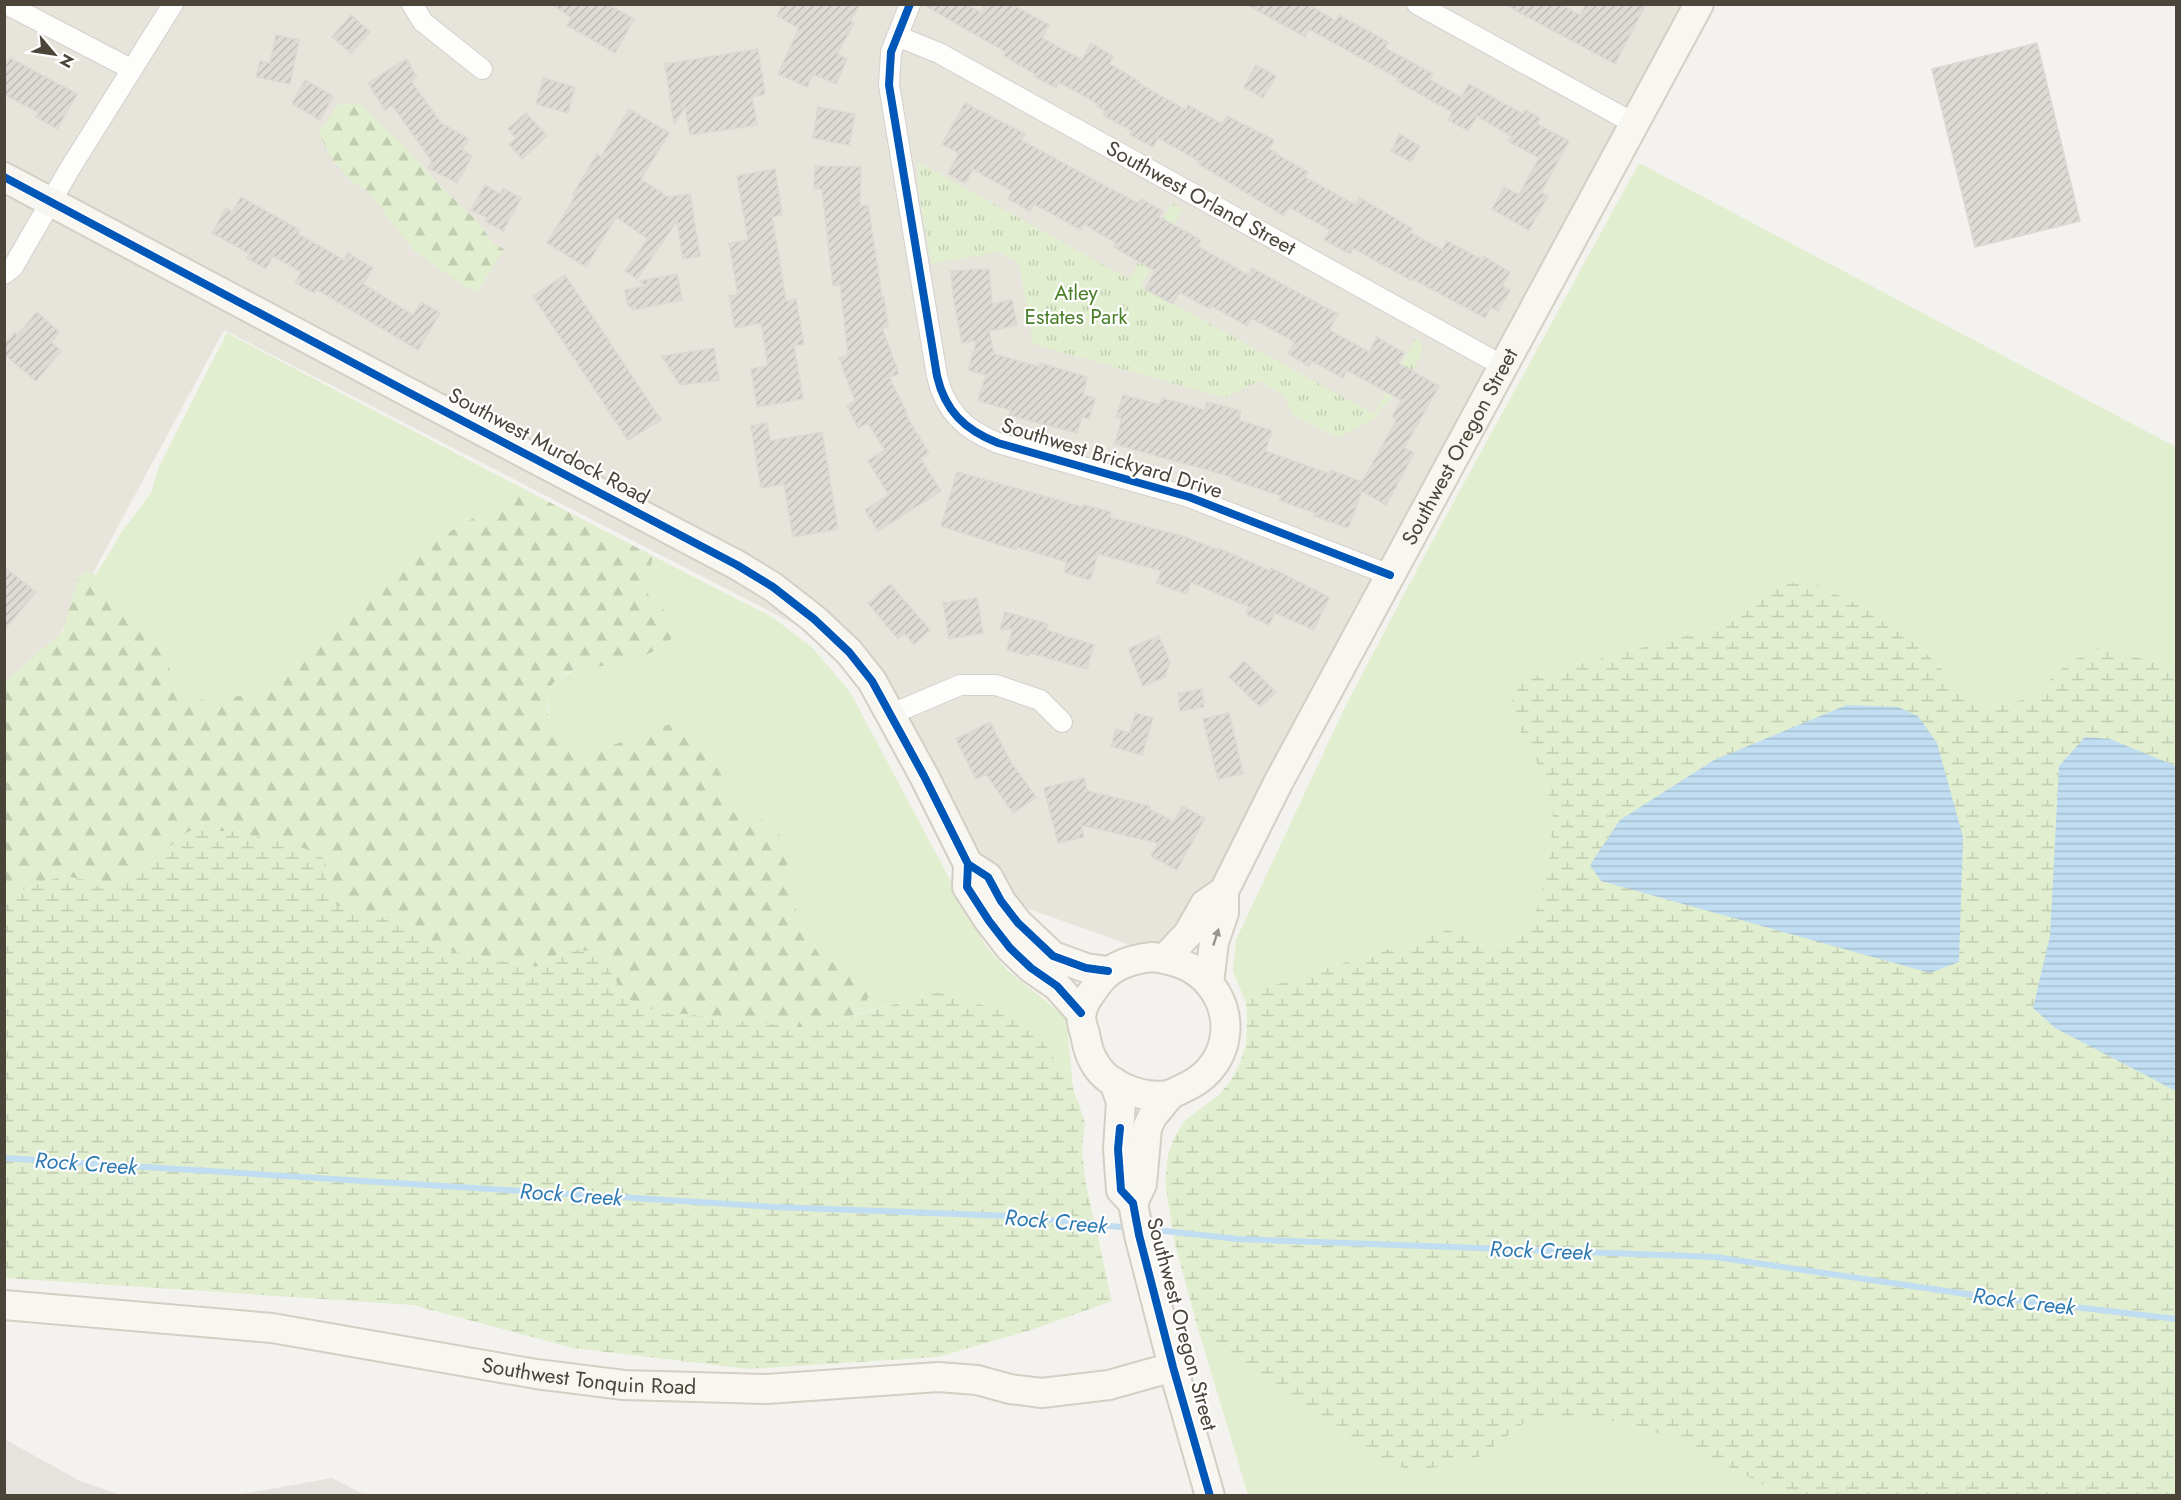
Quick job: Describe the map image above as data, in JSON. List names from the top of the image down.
{
  "streets": {
    "main road": ["Southwest Murdock Road", "Southwest Oregon Street", "Southwest Tonquin Road"],
    "street": ["Southwest Orland Street", "Southwest Brickyard Drive"]
  },
  "crossings": [
    ["Southwest Orland Street", "Southwest Oregon Street"],
    ["Southwest Orland Street", "Southwest Brickyard Drive"],
    ["Southwest Murdock Road", "Southwest Oregon Street"],
    ["Southwest Oregon Street", "Southwest Brickyard Drive"],
    ["Southwest Oregon Street", "Southwest Tonquin Road"]
  ],
  "water": ["Rock Creek"],
  "parks": ["Atley Estates Park"],
  "north": "bottom right"
}
